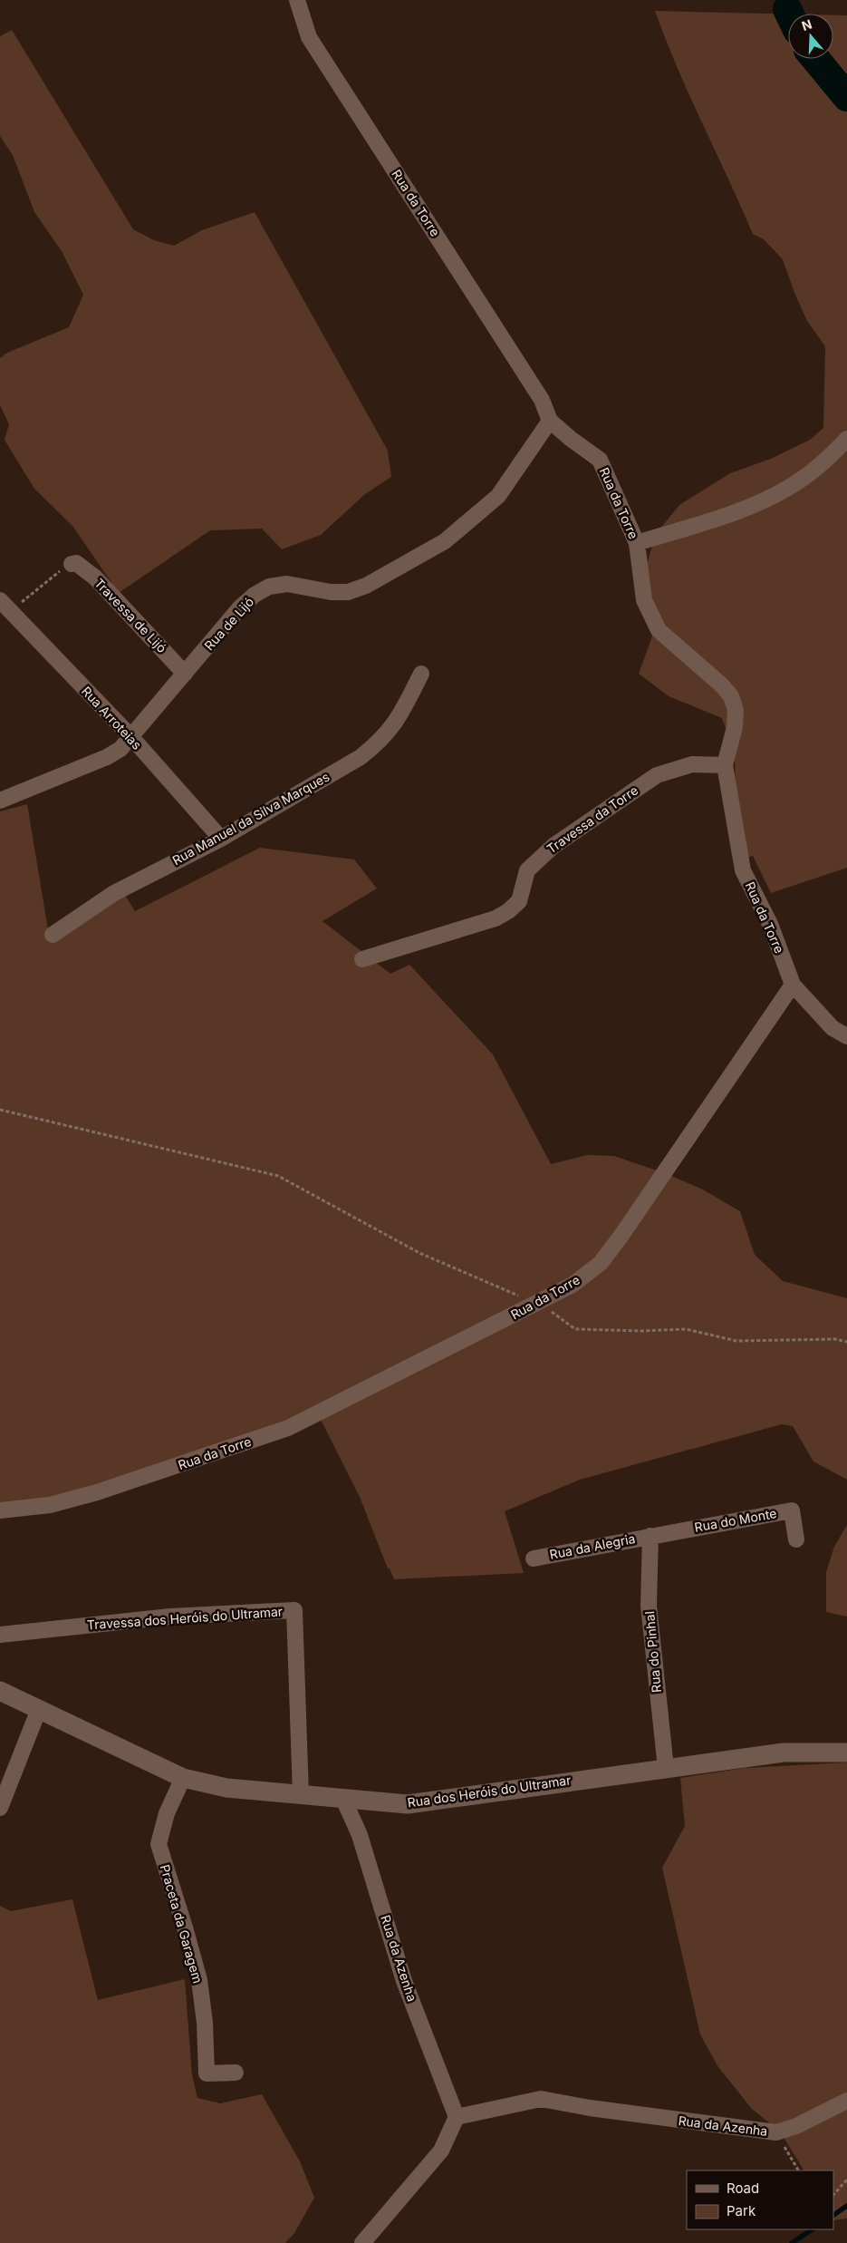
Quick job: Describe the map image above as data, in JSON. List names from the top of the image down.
{
  "streets": {
    "street": [
      "Rua da Torre",
      "Travessa de Lijó",
      "Rua de Lijó",
      "Rua Arroteias",
      "Rua Manuel da Silva Marques",
      "Travessa da Torre",
      "Rua do Monte",
      "Rua da Alegria",
      "Travessa dos Heróis do Ultramar",
      "Rua do Pinhal",
      "Rua dos Heróis do Ultramar",
      "Praceta da Garagem",
      "Rua da Azenha"
    ]
  },
  "crossings": [
    ["Rua da Torre", "Rua de Lijó"],
    ["Rua da Torre", "Travessa da Torre"],
    ["Travessa de Lijó", "Rua de Lijó"],
    ["Rua de Lijó", "Rua Arroteias"],
    ["Rua Arroteias", "Rua Manuel da Silva Marques"],
    ["Rua do Monte", "Rua da Alegria"],
    ["Rua do Monte", "Rua do Pinhal"],
    ["Rua da Alegria", "Rua do Pinhal"],
    ["Travessa dos Heróis do Ultramar", "Rua dos Heróis do Ultramar"],
    ["Rua do Pinhal", "Rua dos Heróis do Ultramar"],
    ["Rua dos Heróis do Ultramar", "Praceta da Garagem"],
    ["Rua dos Heróis do Ultramar", "Rua da Azenha"]
  ],
  "legend": ["Road", "Park"],
  "north": "top"
}
